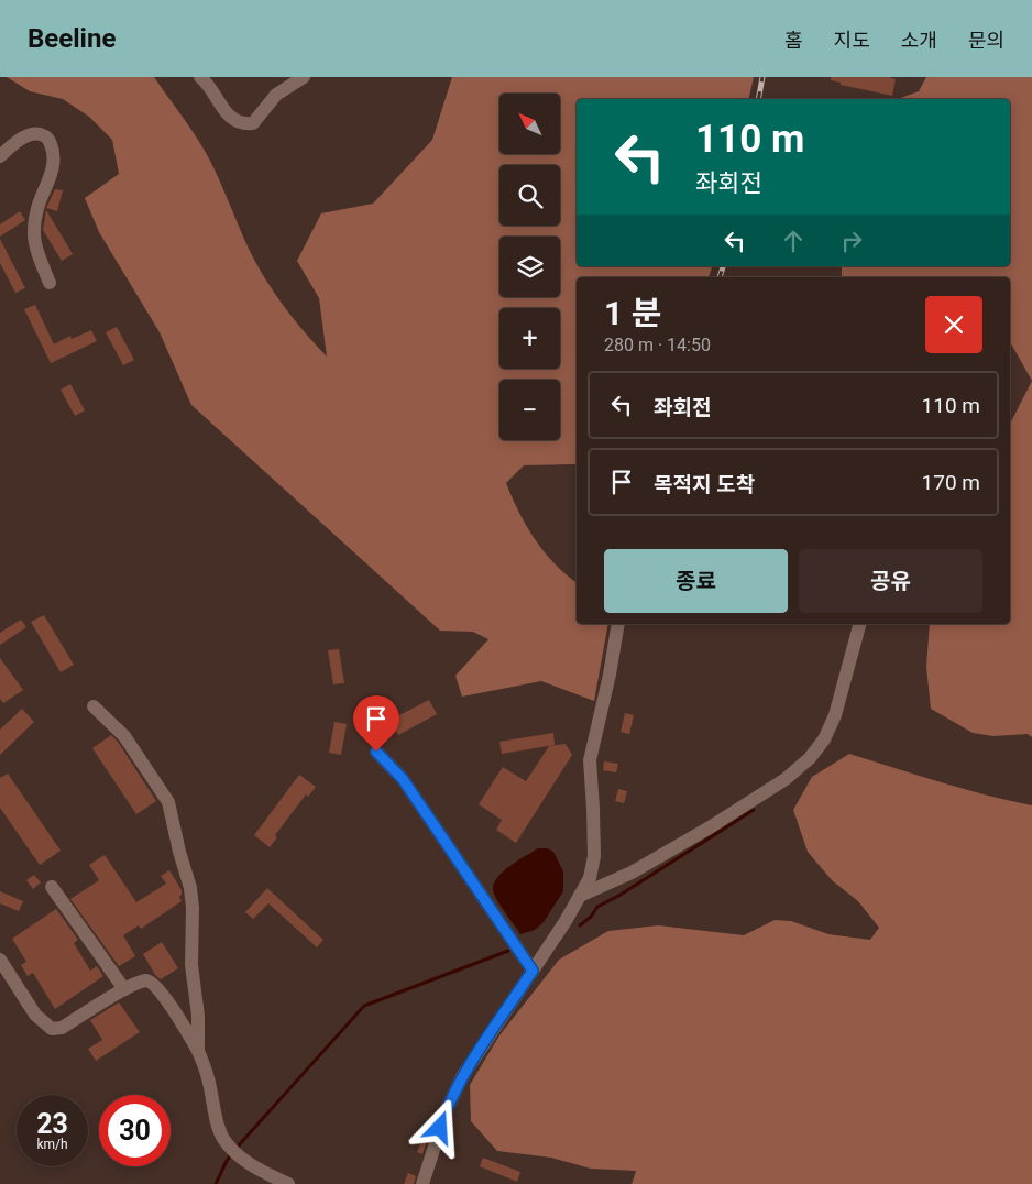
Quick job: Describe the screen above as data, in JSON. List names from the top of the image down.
{
  "north": "top left",
  "page": {
    "header": "Beeline",
    "nav": [
      "홈",
      "지도",
      "소개",
      "문의"
    ],
    "map_buttons": ["+", "−"],
    "turn": ["110 m", "좌회전"],
    "heading": ["1 분", "280 m · 14:50"],
    "list": [
      {
        "name": "좌회전",
        "value": "110 m"
      },
      {
        "name": "목적지 도착",
        "value": "170 m"
      }
    ],
    "buttons": ["종료", "공유"],
    "speed": "23 km/h",
    "limit": "30"
  }
}
